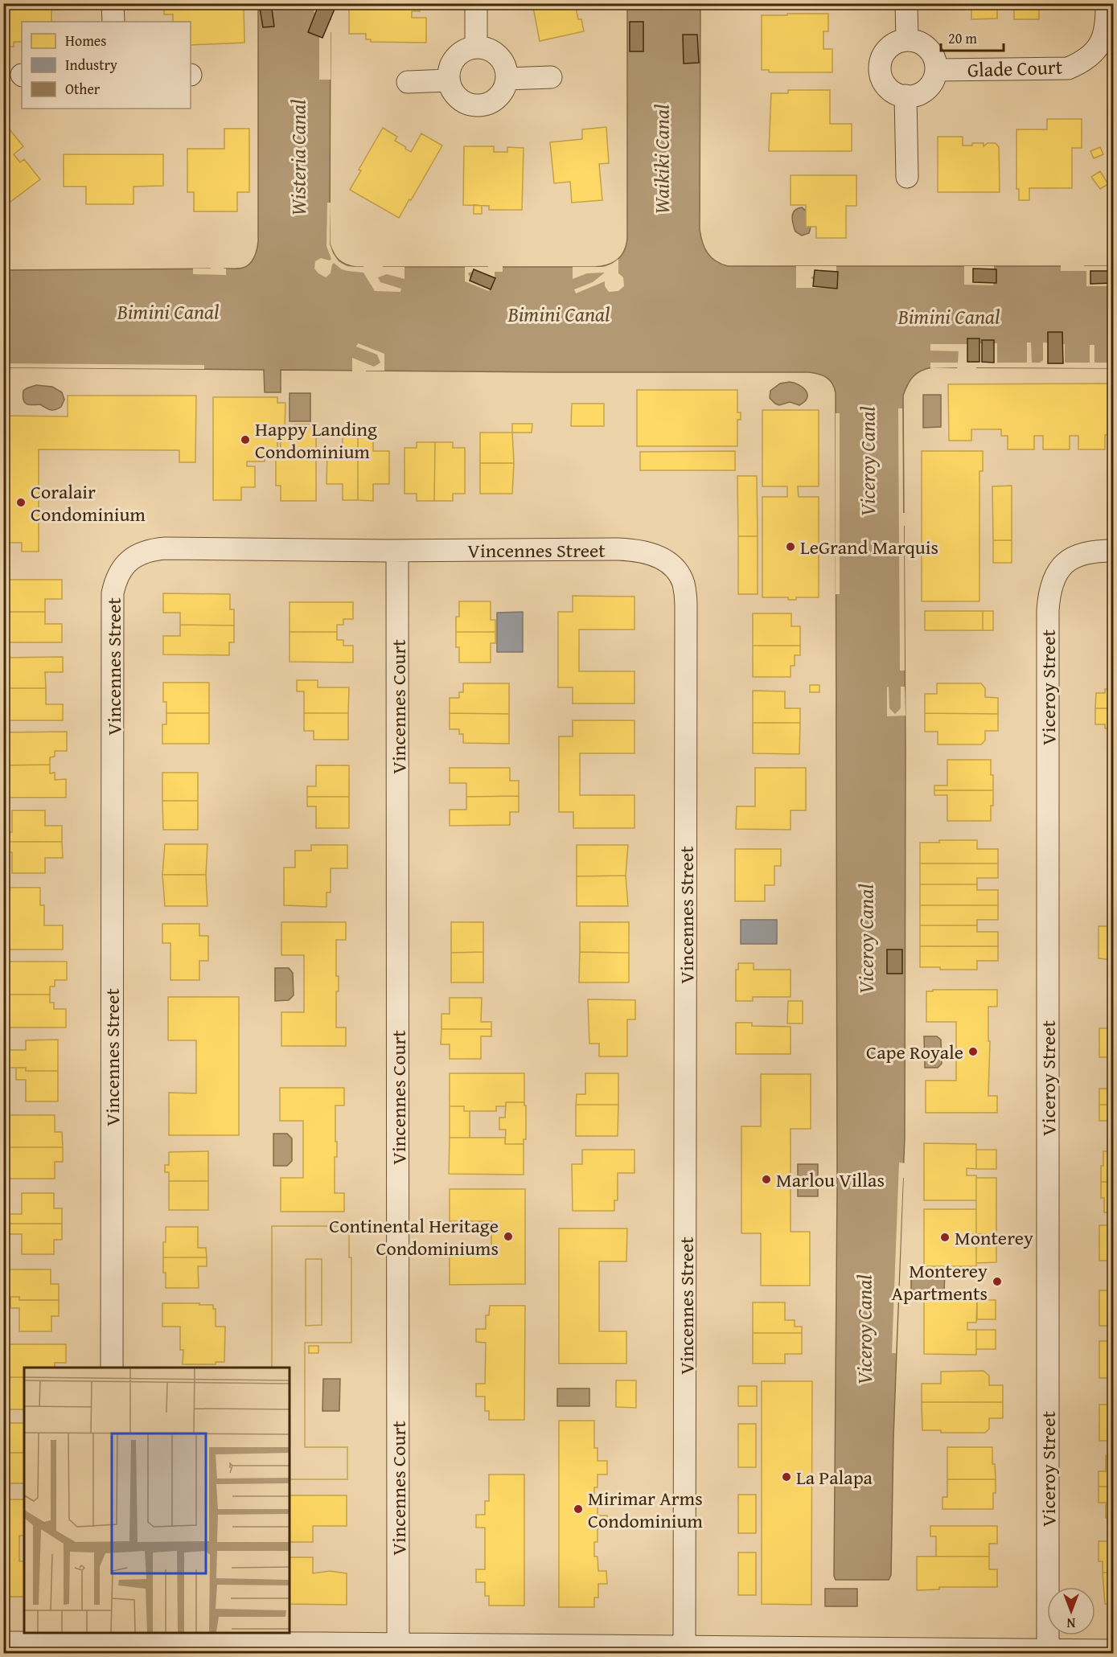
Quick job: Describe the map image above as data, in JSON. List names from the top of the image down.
{
  "streets": {
    "street": [
      "Glade Court",
      "Vincennes Street",
      "Viceroy Street",
      "Vincennes Court"
    ]
  },
  "crossings": [
    ["Vincennes Street", "Vincennes Court"]
  ],
  "water": [
    "Wisteria Canal",
    "Waikiki Canal",
    "Bimini Canal",
    "Viceroy Canal"
  ],
  "places": [
    "Happy Landing Condominium",
    "Coralair Condominium",
    "LeGrand Marquis",
    "Cape Royale",
    "Marlou Villas",
    "Continental Heritage Condominiums",
    "Monterey",
    "Monterey Apartments",
    "La Palapa",
    "Mirimar Arms Condominium"
  ],
  "legend": ["Homes", "Industry", "Other"],
  "scale_bar": "20 m",
  "north": "bottom"
}
